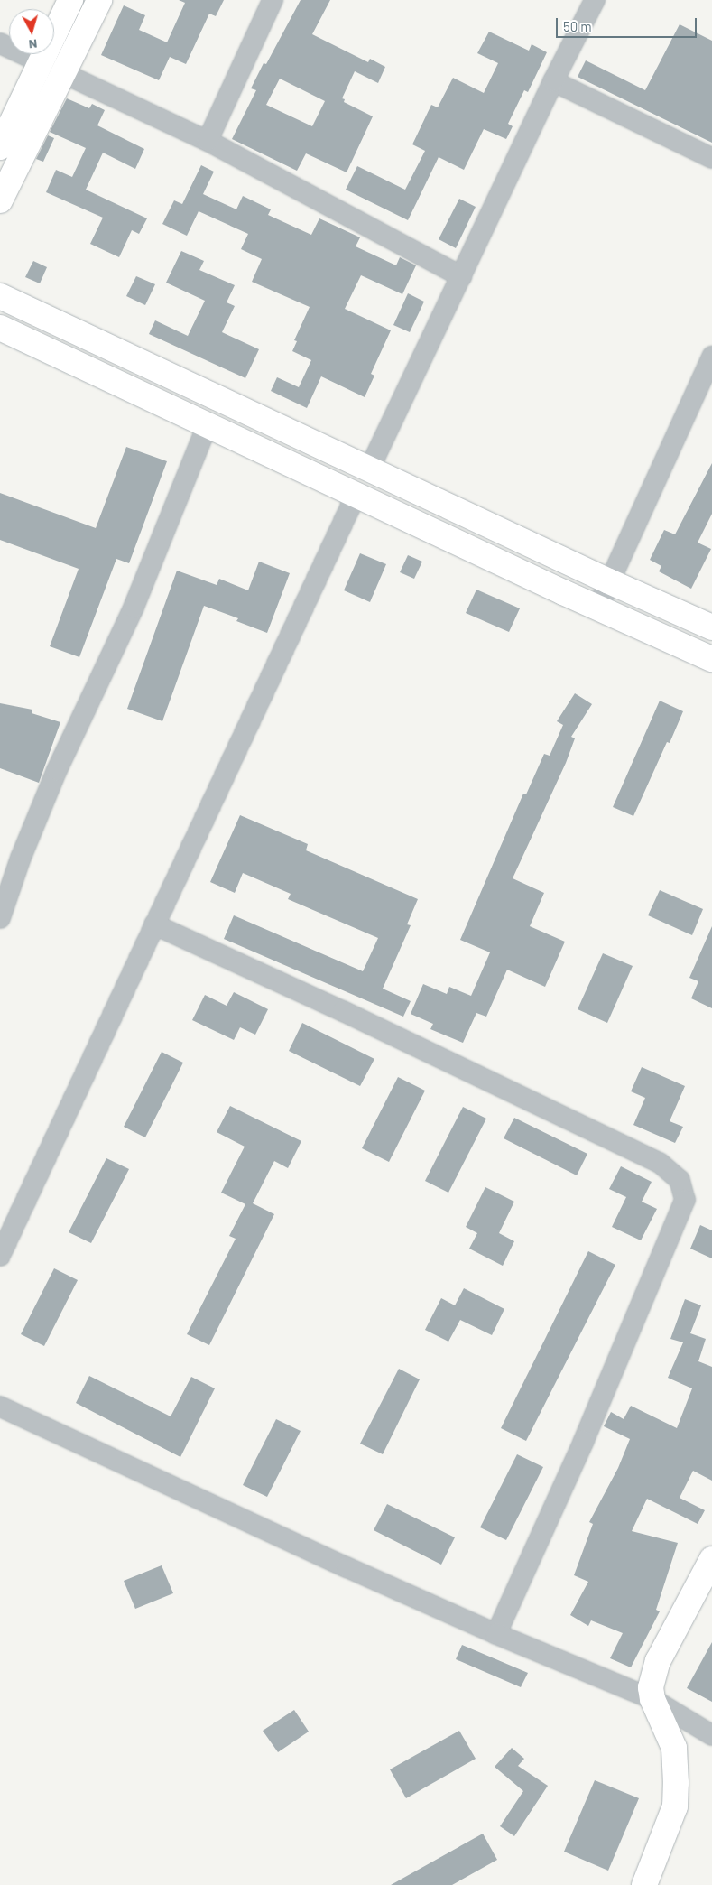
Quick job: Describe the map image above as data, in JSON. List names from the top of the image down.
{
  "scale_bar": "50 m",
  "north": "bottom"
}
